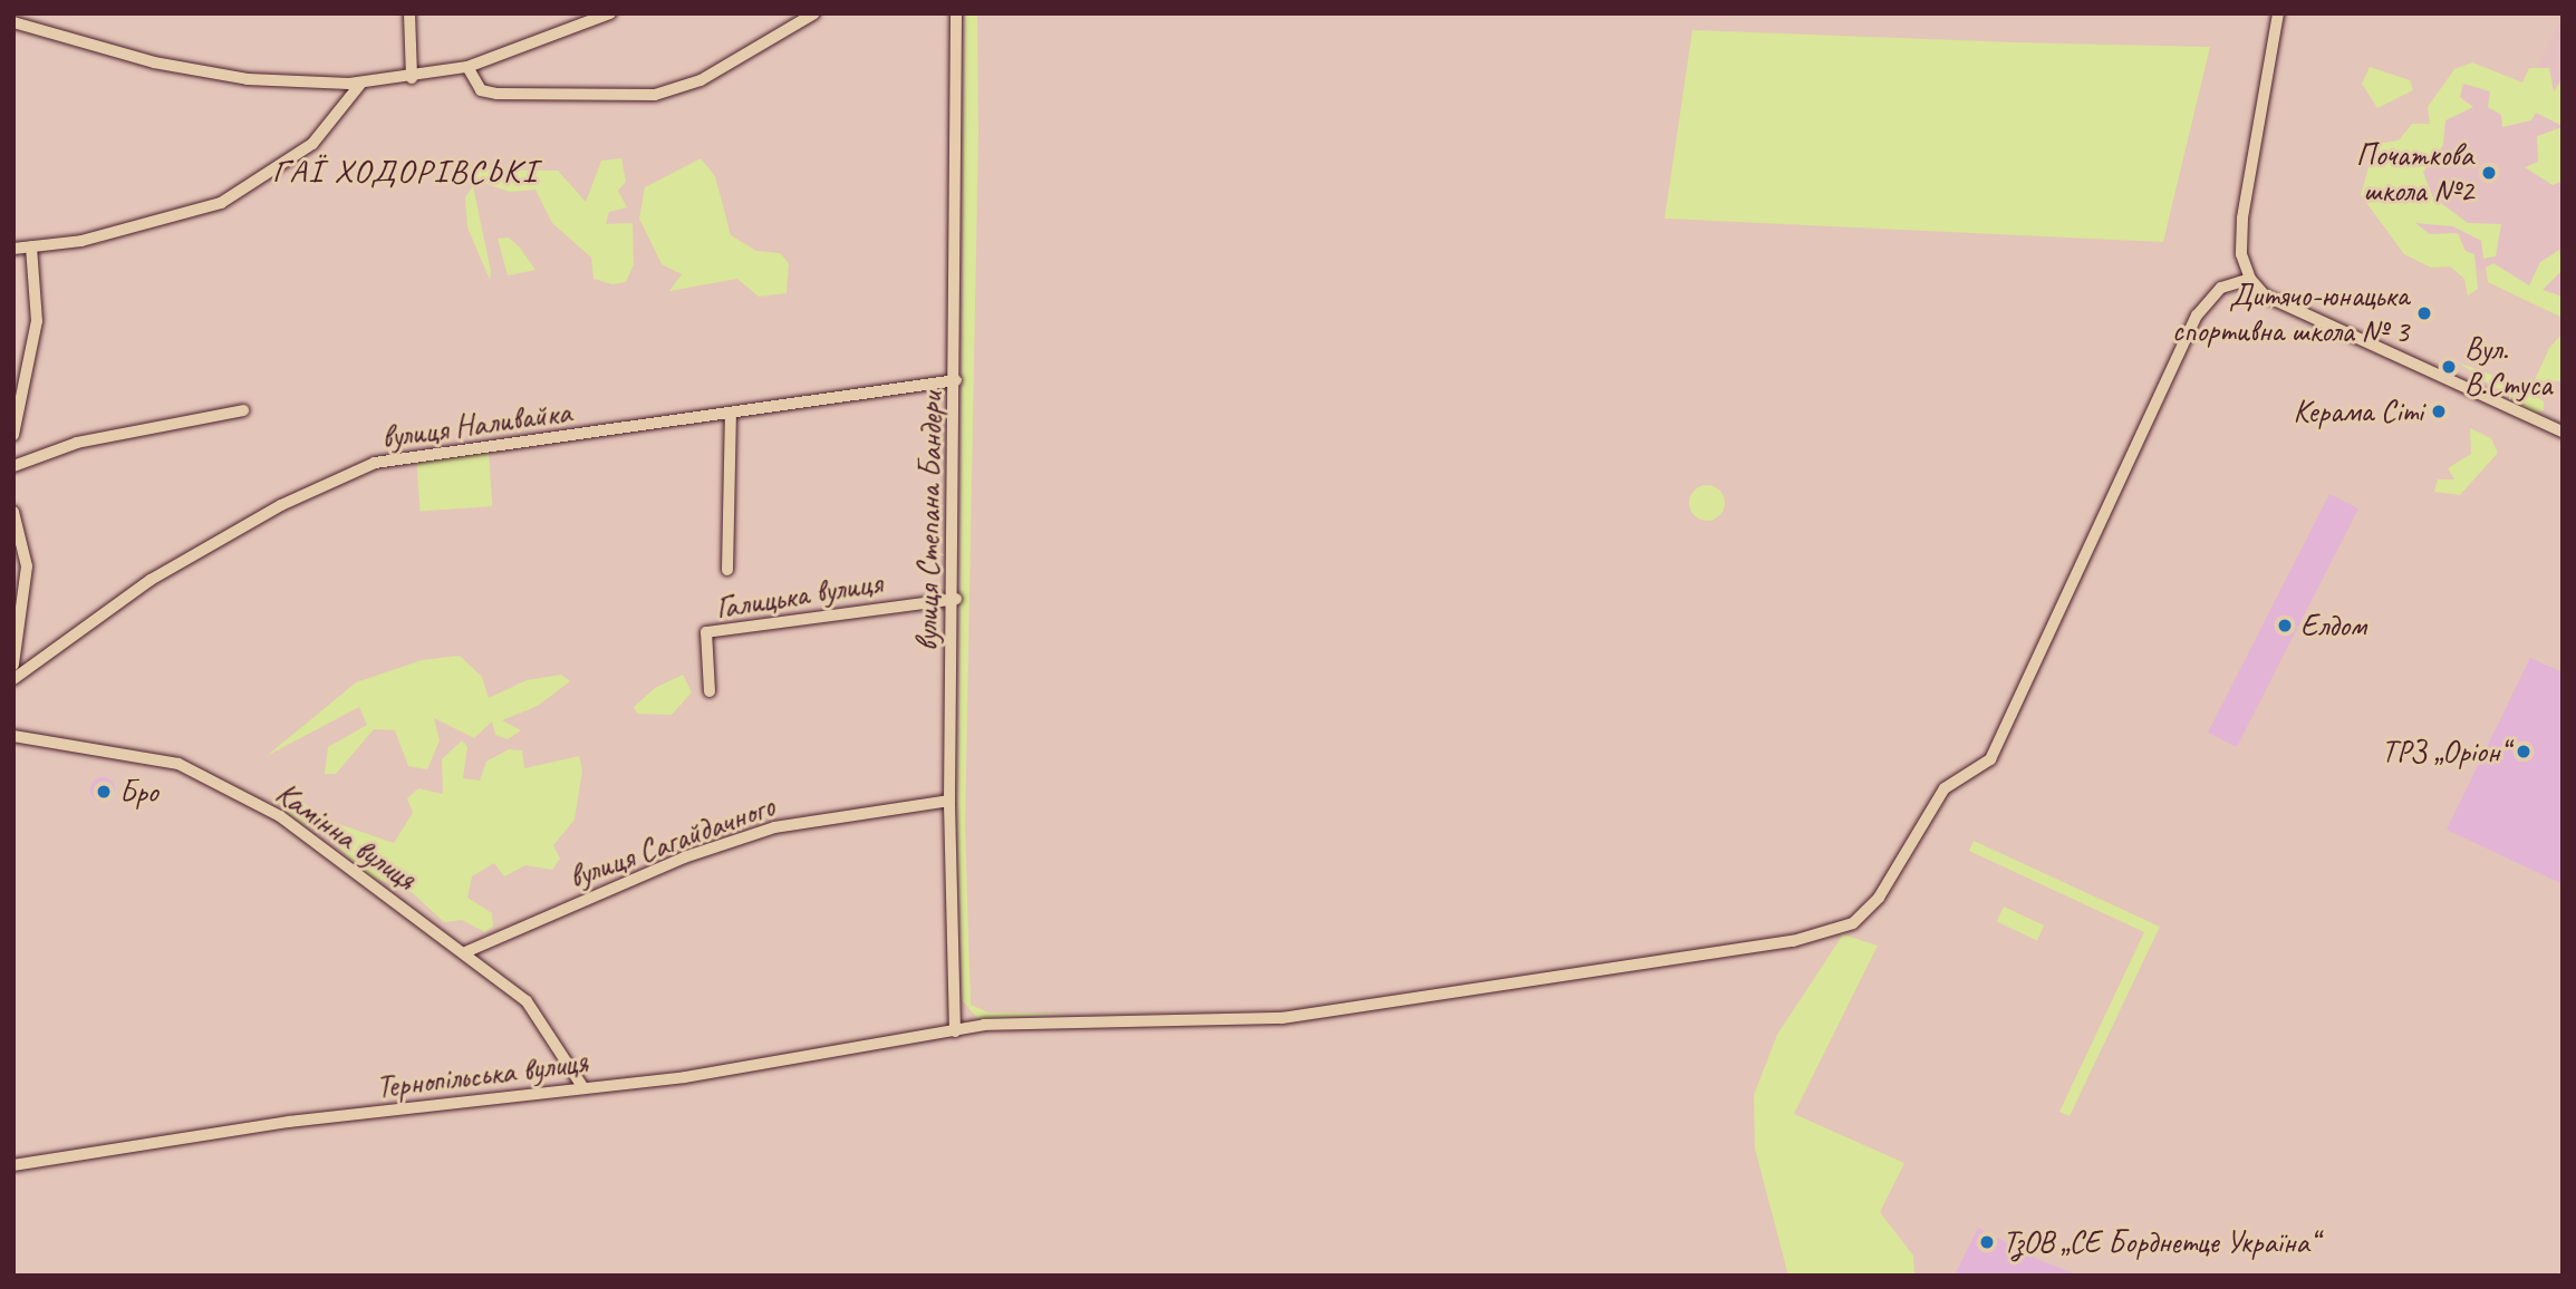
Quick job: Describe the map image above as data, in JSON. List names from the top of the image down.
{
  "streets": {
    "street": [
      "вулиця Наливайка",
      "вулиця Степана Бандери",
      "Галицька вулиця",
      "Камінна вулиця",
      "вулиця Сагайдачного",
      "Тернопільська вулиця"
    ]
  },
  "crossings": [
    ["вулиця Наливайка", "вулиця Степана Бандери"],
    ["вулиця Степана Бандери", "Галицька вулиця"],
    ["вулиця Степана Бандери", "вулиця Сагайдачного"],
    ["вулиця Степана Бандери", "Тернопільська вулиця"],
    ["Камінна вулиця", "вулиця Сагайдачного"],
    ["Камінна вулиця", "Тернопільська вулиця"]
  ],
  "districts": ["ГАЇ ХОДОРІВСЬКІ"],
  "places": [
    "Початкова школа №2",
    "Дитячо-юнацька спортивна школа № 3",
    "Вул. В.Стуса",
    "Керама Сіті",
    "Елдом",
    "ТРЗ „Оріон“",
    "Бро",
    "ТзОВ „СЕ Борднетце Україна“"
  ]
}
